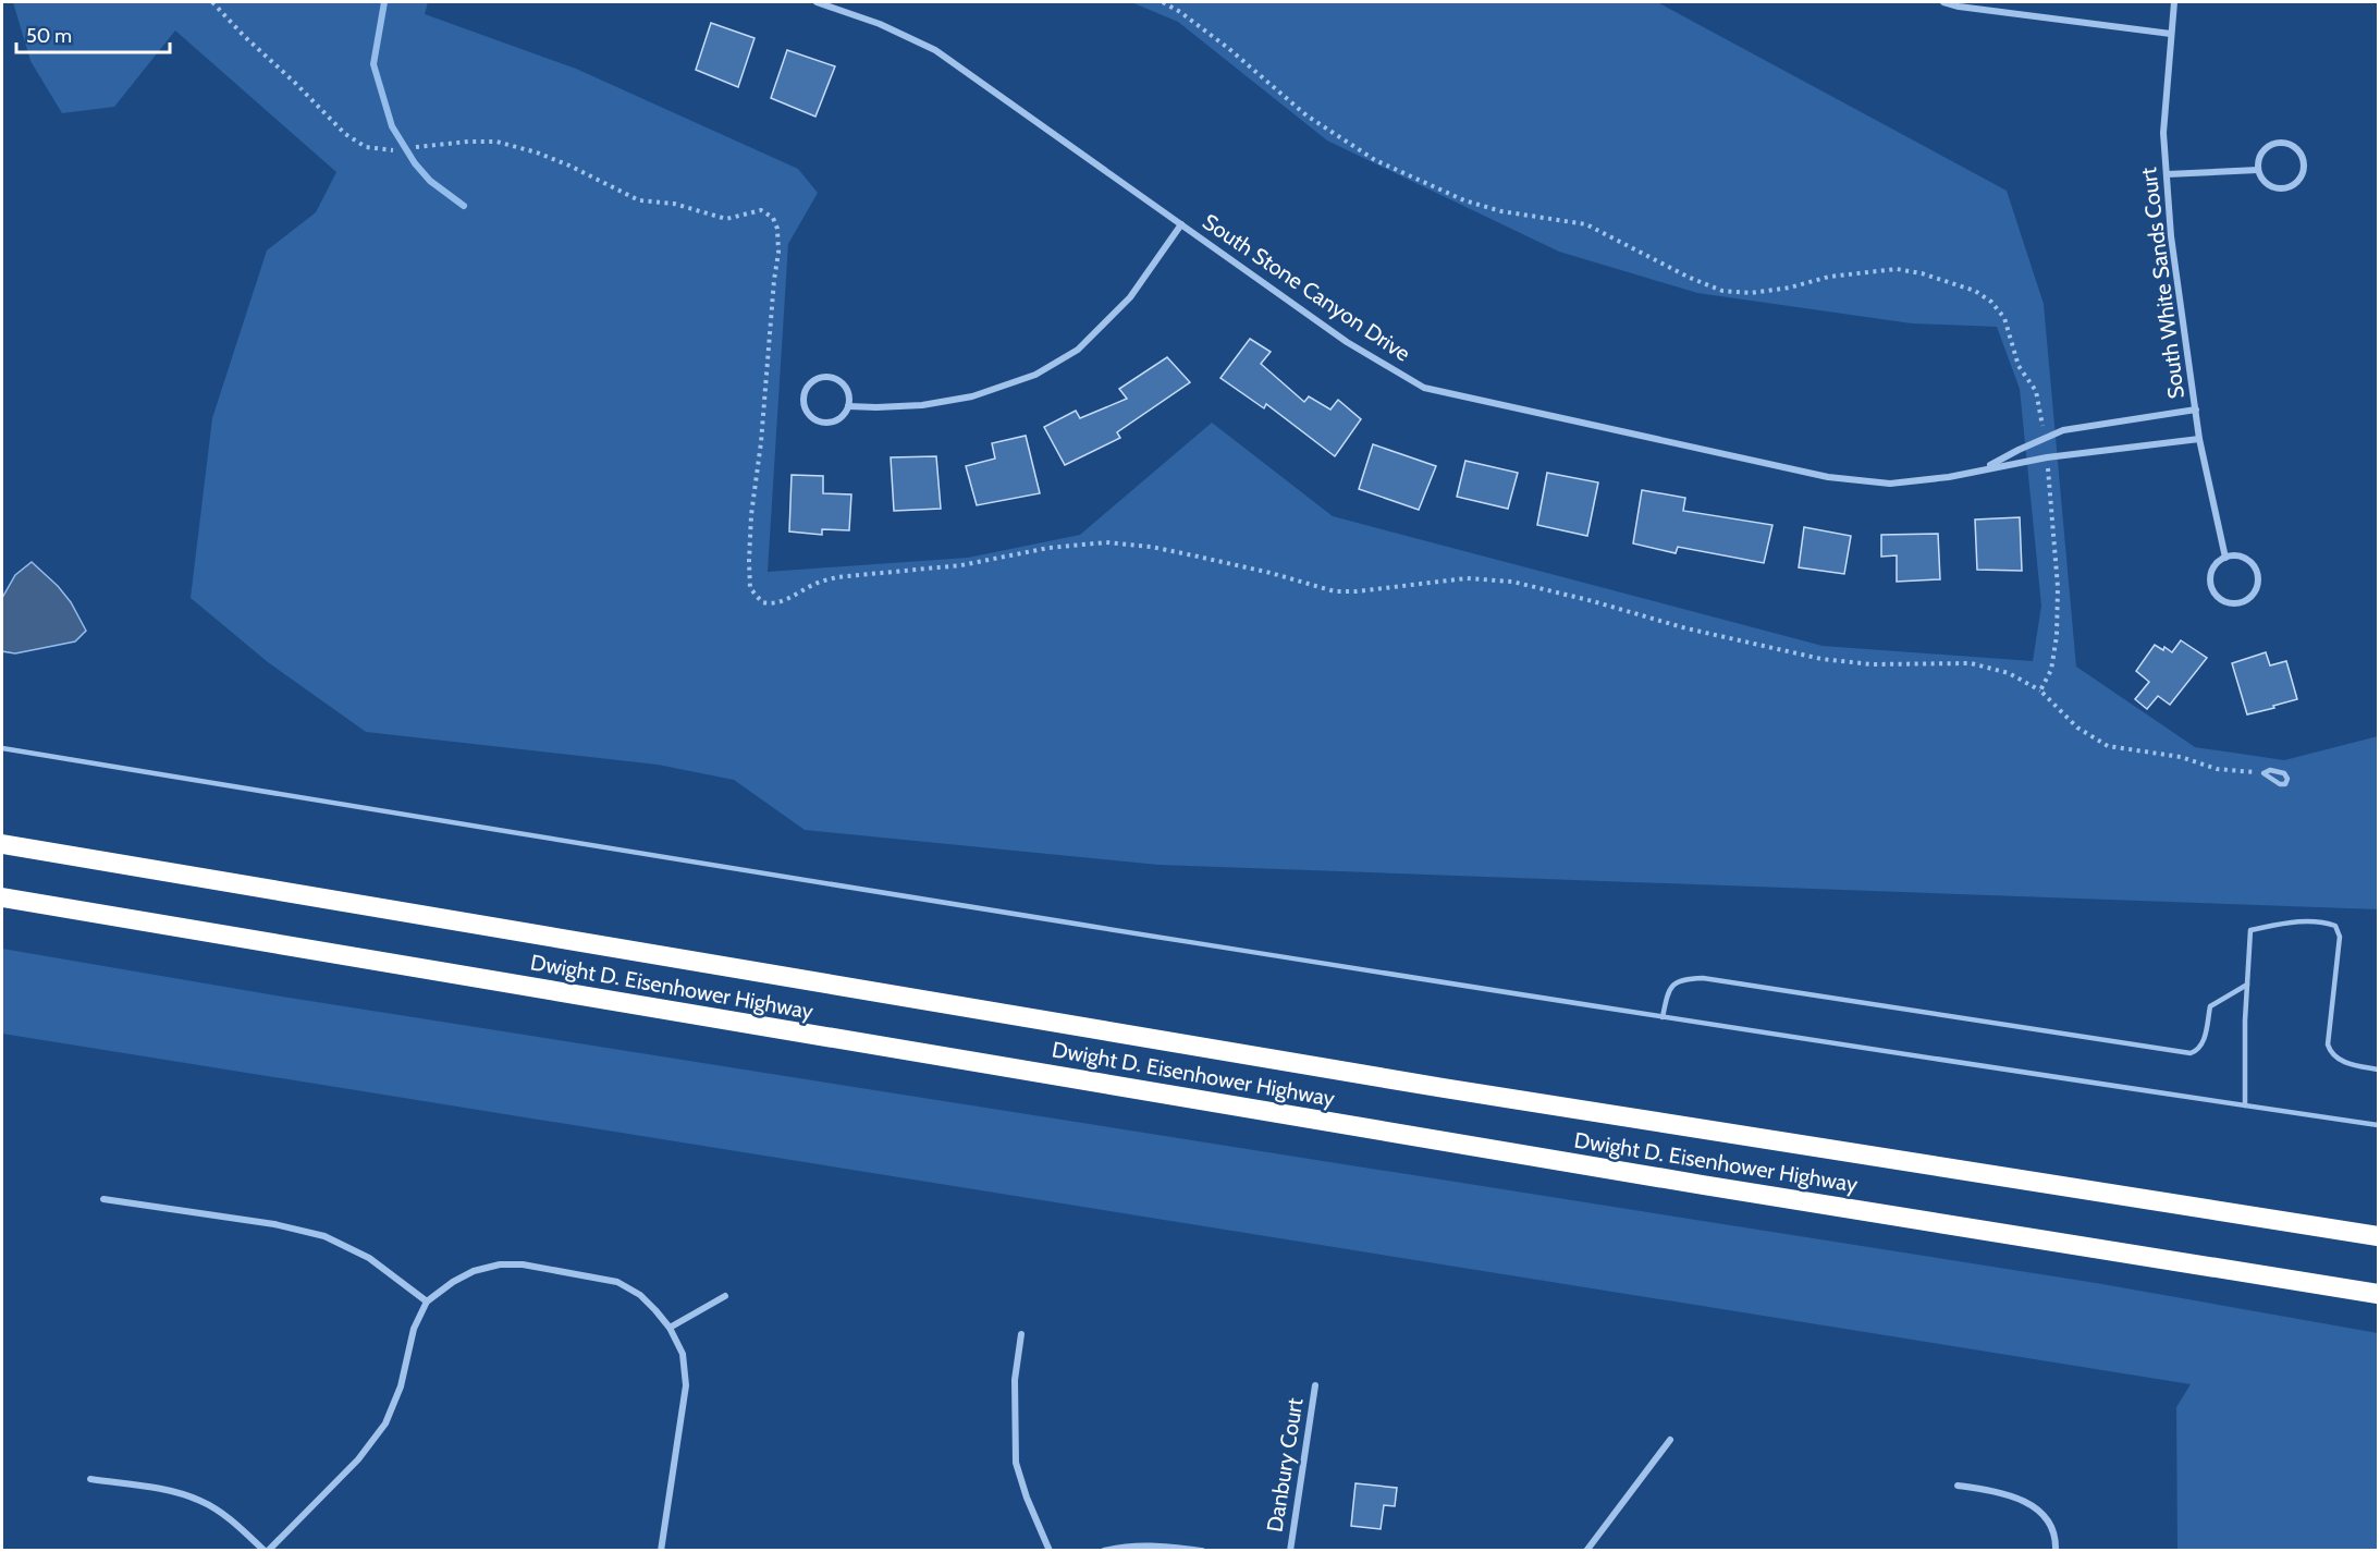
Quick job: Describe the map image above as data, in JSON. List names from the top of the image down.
{
  "streets": {
    "highway": ["Dwight D. Eisenhower Highway"],
    "street": ["South White Sands Court", "South Stone Canyon Drive", "Danbury Court"]
  },
  "crossings": [
    ["South White Sands Court", "South Stone Canyon Drive"]
  ],
  "scale_bar": "50 m"
}
